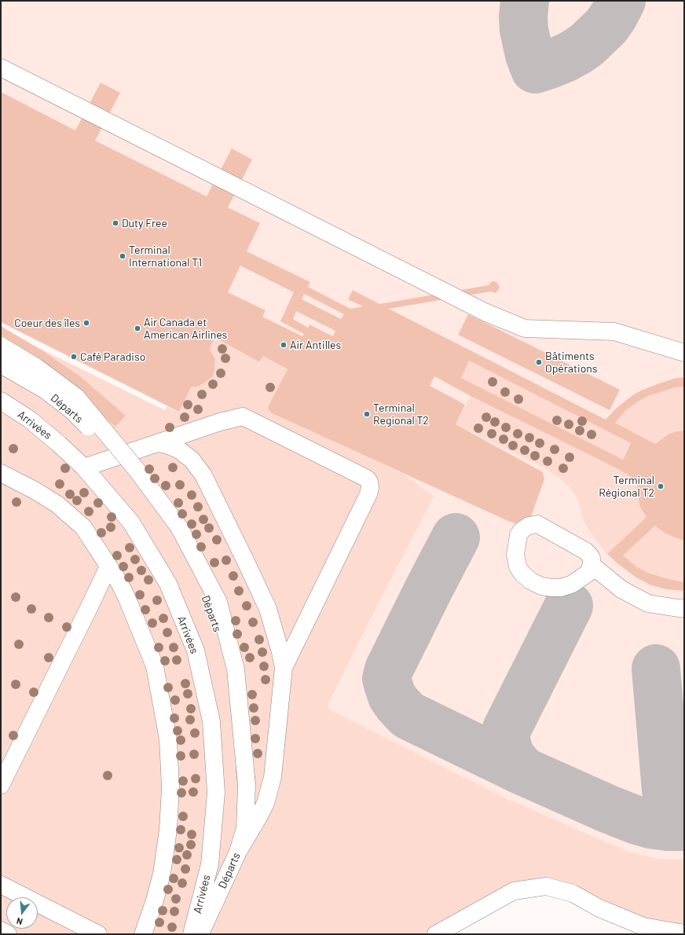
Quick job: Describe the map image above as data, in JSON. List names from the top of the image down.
{
  "streets": {
    "lane": ["Départs", "Arrivées"]
  },
  "places": [
    "Duty Free",
    "Terminal International T1",
    "Coeur des îles",
    "Air Canada et American Airlines",
    "Air Antilles",
    "Café Paradiso",
    "Bâtiments Opérations",
    "Terminal Regional T2",
    "Terminal Régional T2"
  ],
  "north": "bottom"
}
